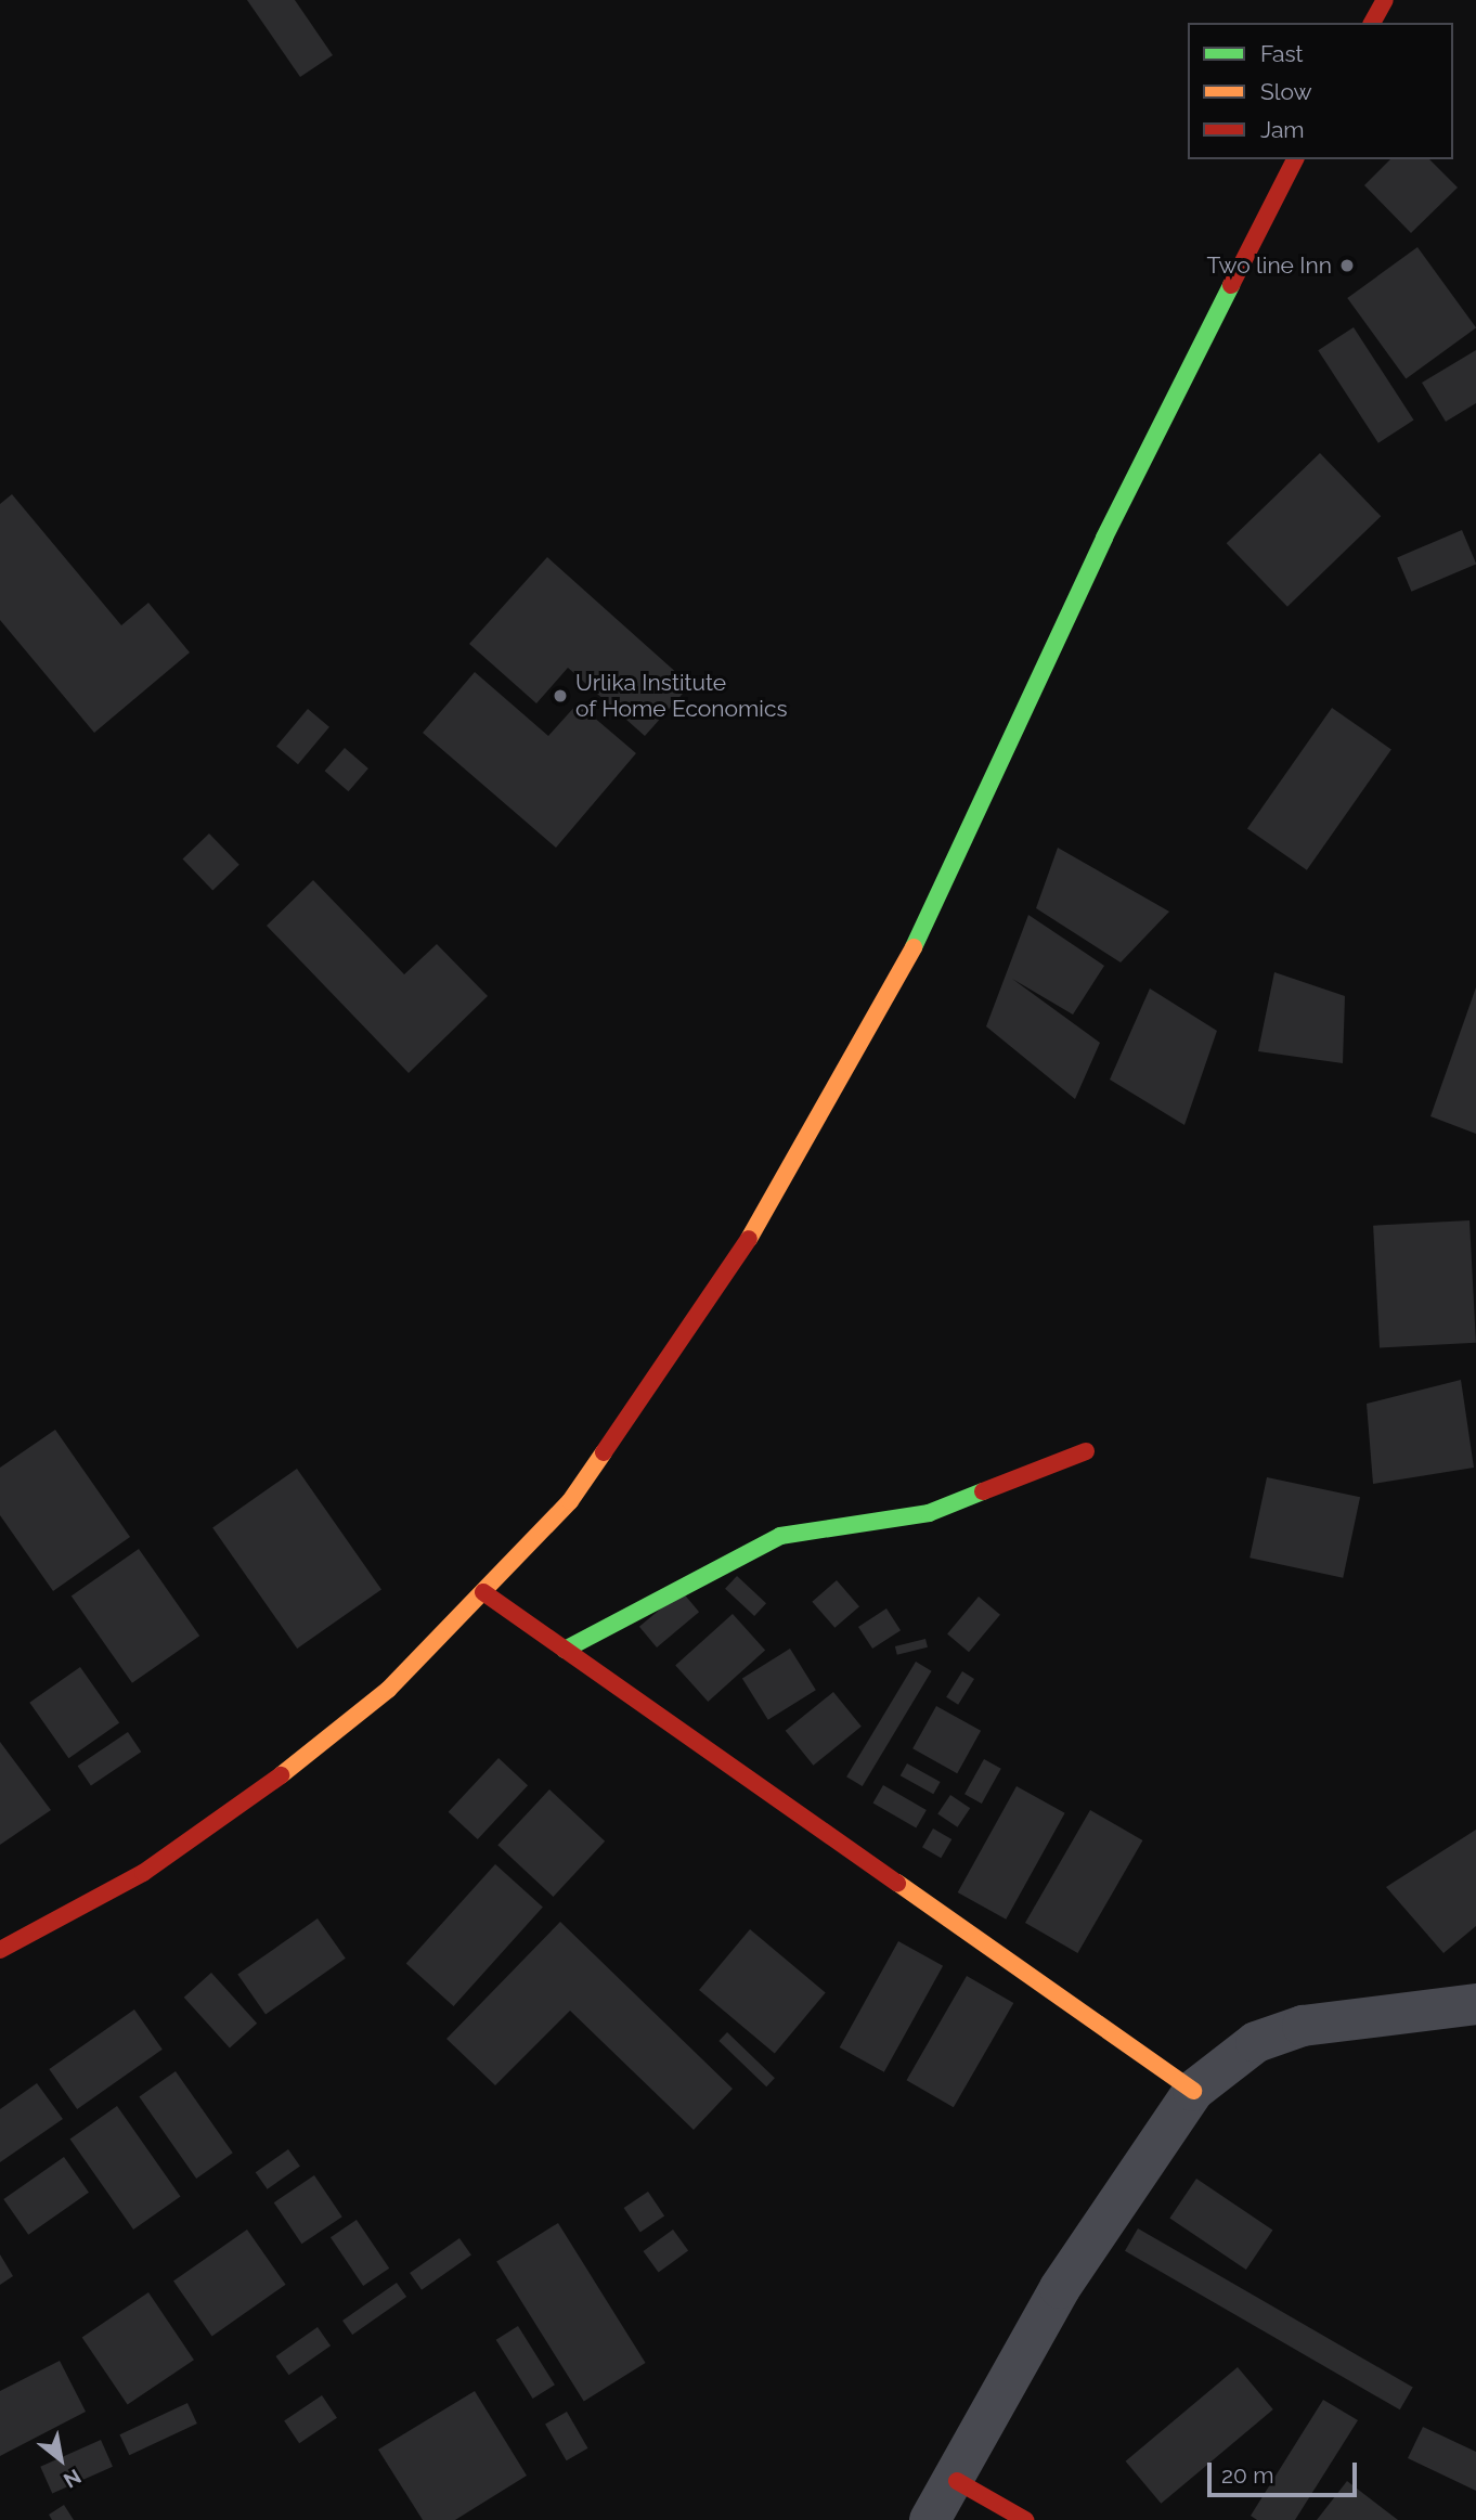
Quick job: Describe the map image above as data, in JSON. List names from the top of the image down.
{
  "places": ["Two line Inn", "Urlika Institute of Home Economics"],
  "legend": ["Fast", "Slow", "Jam"],
  "scale_bar": "20 m",
  "north": "bottom right"
}
